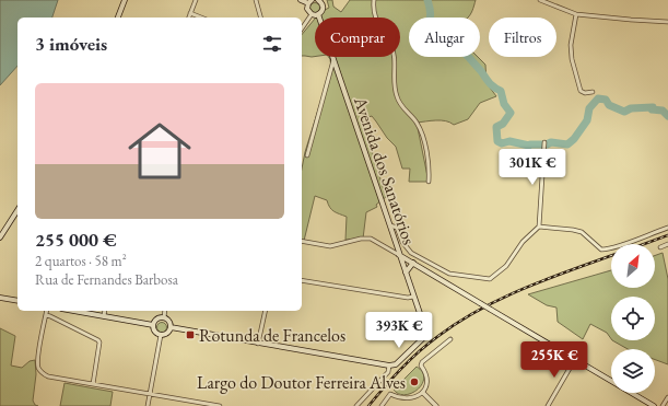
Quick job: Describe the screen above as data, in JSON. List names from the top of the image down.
{
  "streets": {
    "main road": ["Avenida dos Sanatórios"]
  },
  "places": {
    "transit": ["Rotunda de Francelos"],
    "other": ["Largo do Doutor Ferreira Alves"]
  },
  "north": "top right",
  "page": {
    "chip": ["Comprar", "Alugar", "Filtros"],
    "heading": "3 imóveis",
    "list": [
      {
        "name": "255 000 €",
        "note": "2 quartos · 58 m² · Rua de Fernandes Barbosa"
      }
    ],
    "price": ["301K €", "393K €", "255K €"]
  }
}
